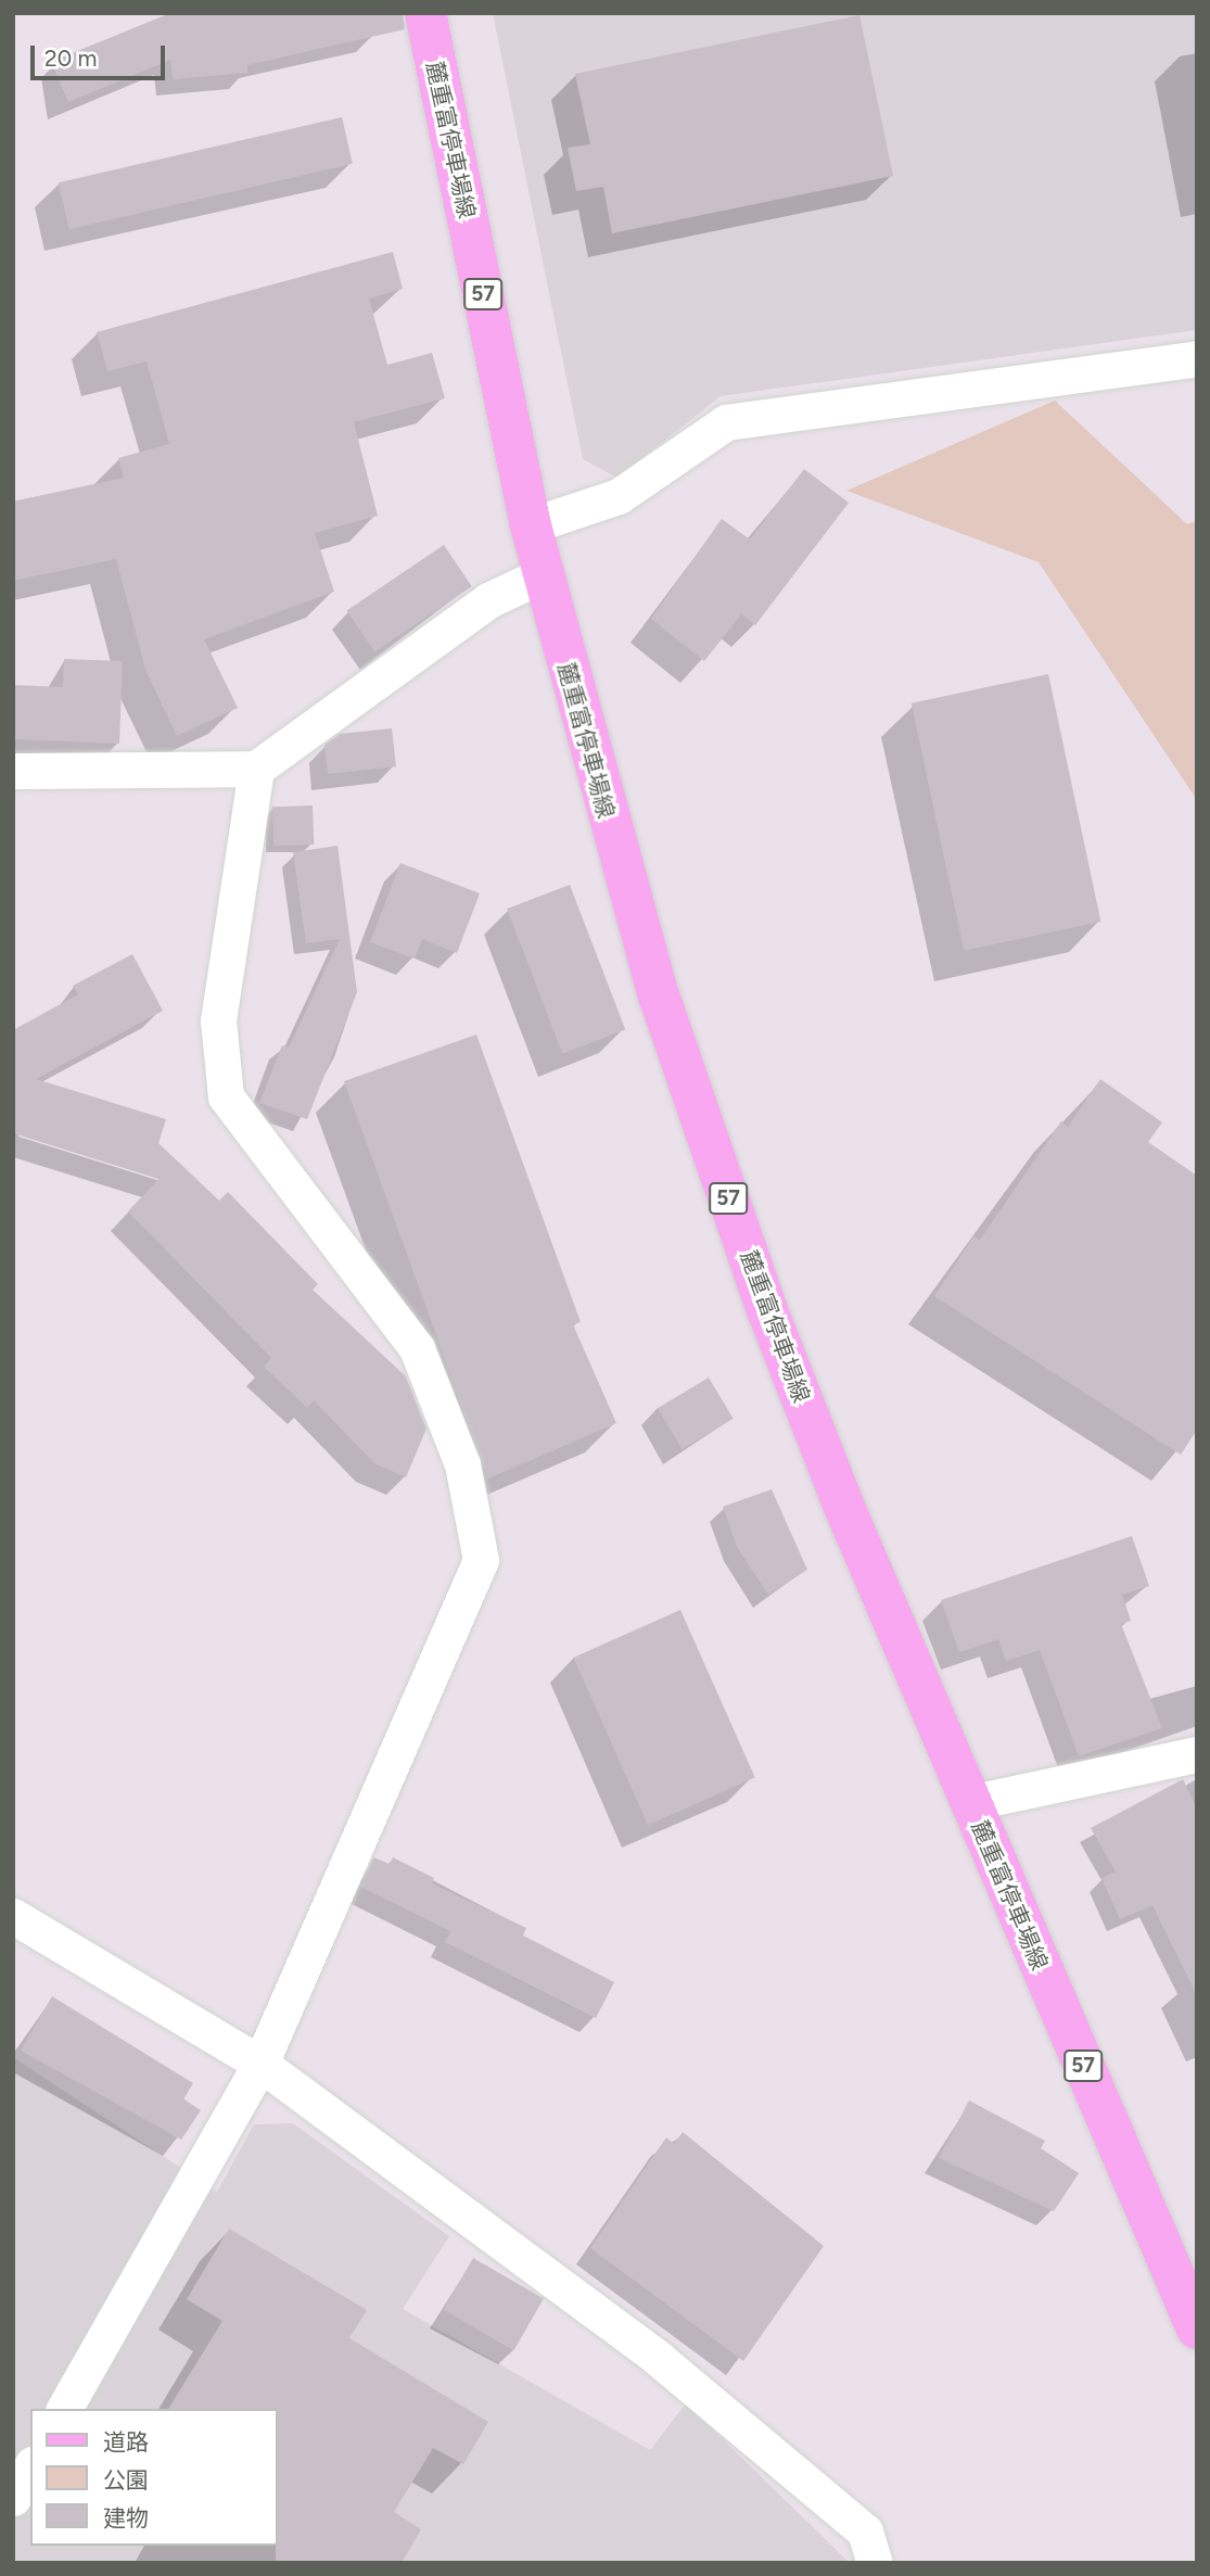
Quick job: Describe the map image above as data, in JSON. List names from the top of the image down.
{
  "streets": {
    "main road": ["麓重富停車場線", "57"]
  },
  "legend": ["道路", "公園", "建物"],
  "scale_bar": "20 m"
}
